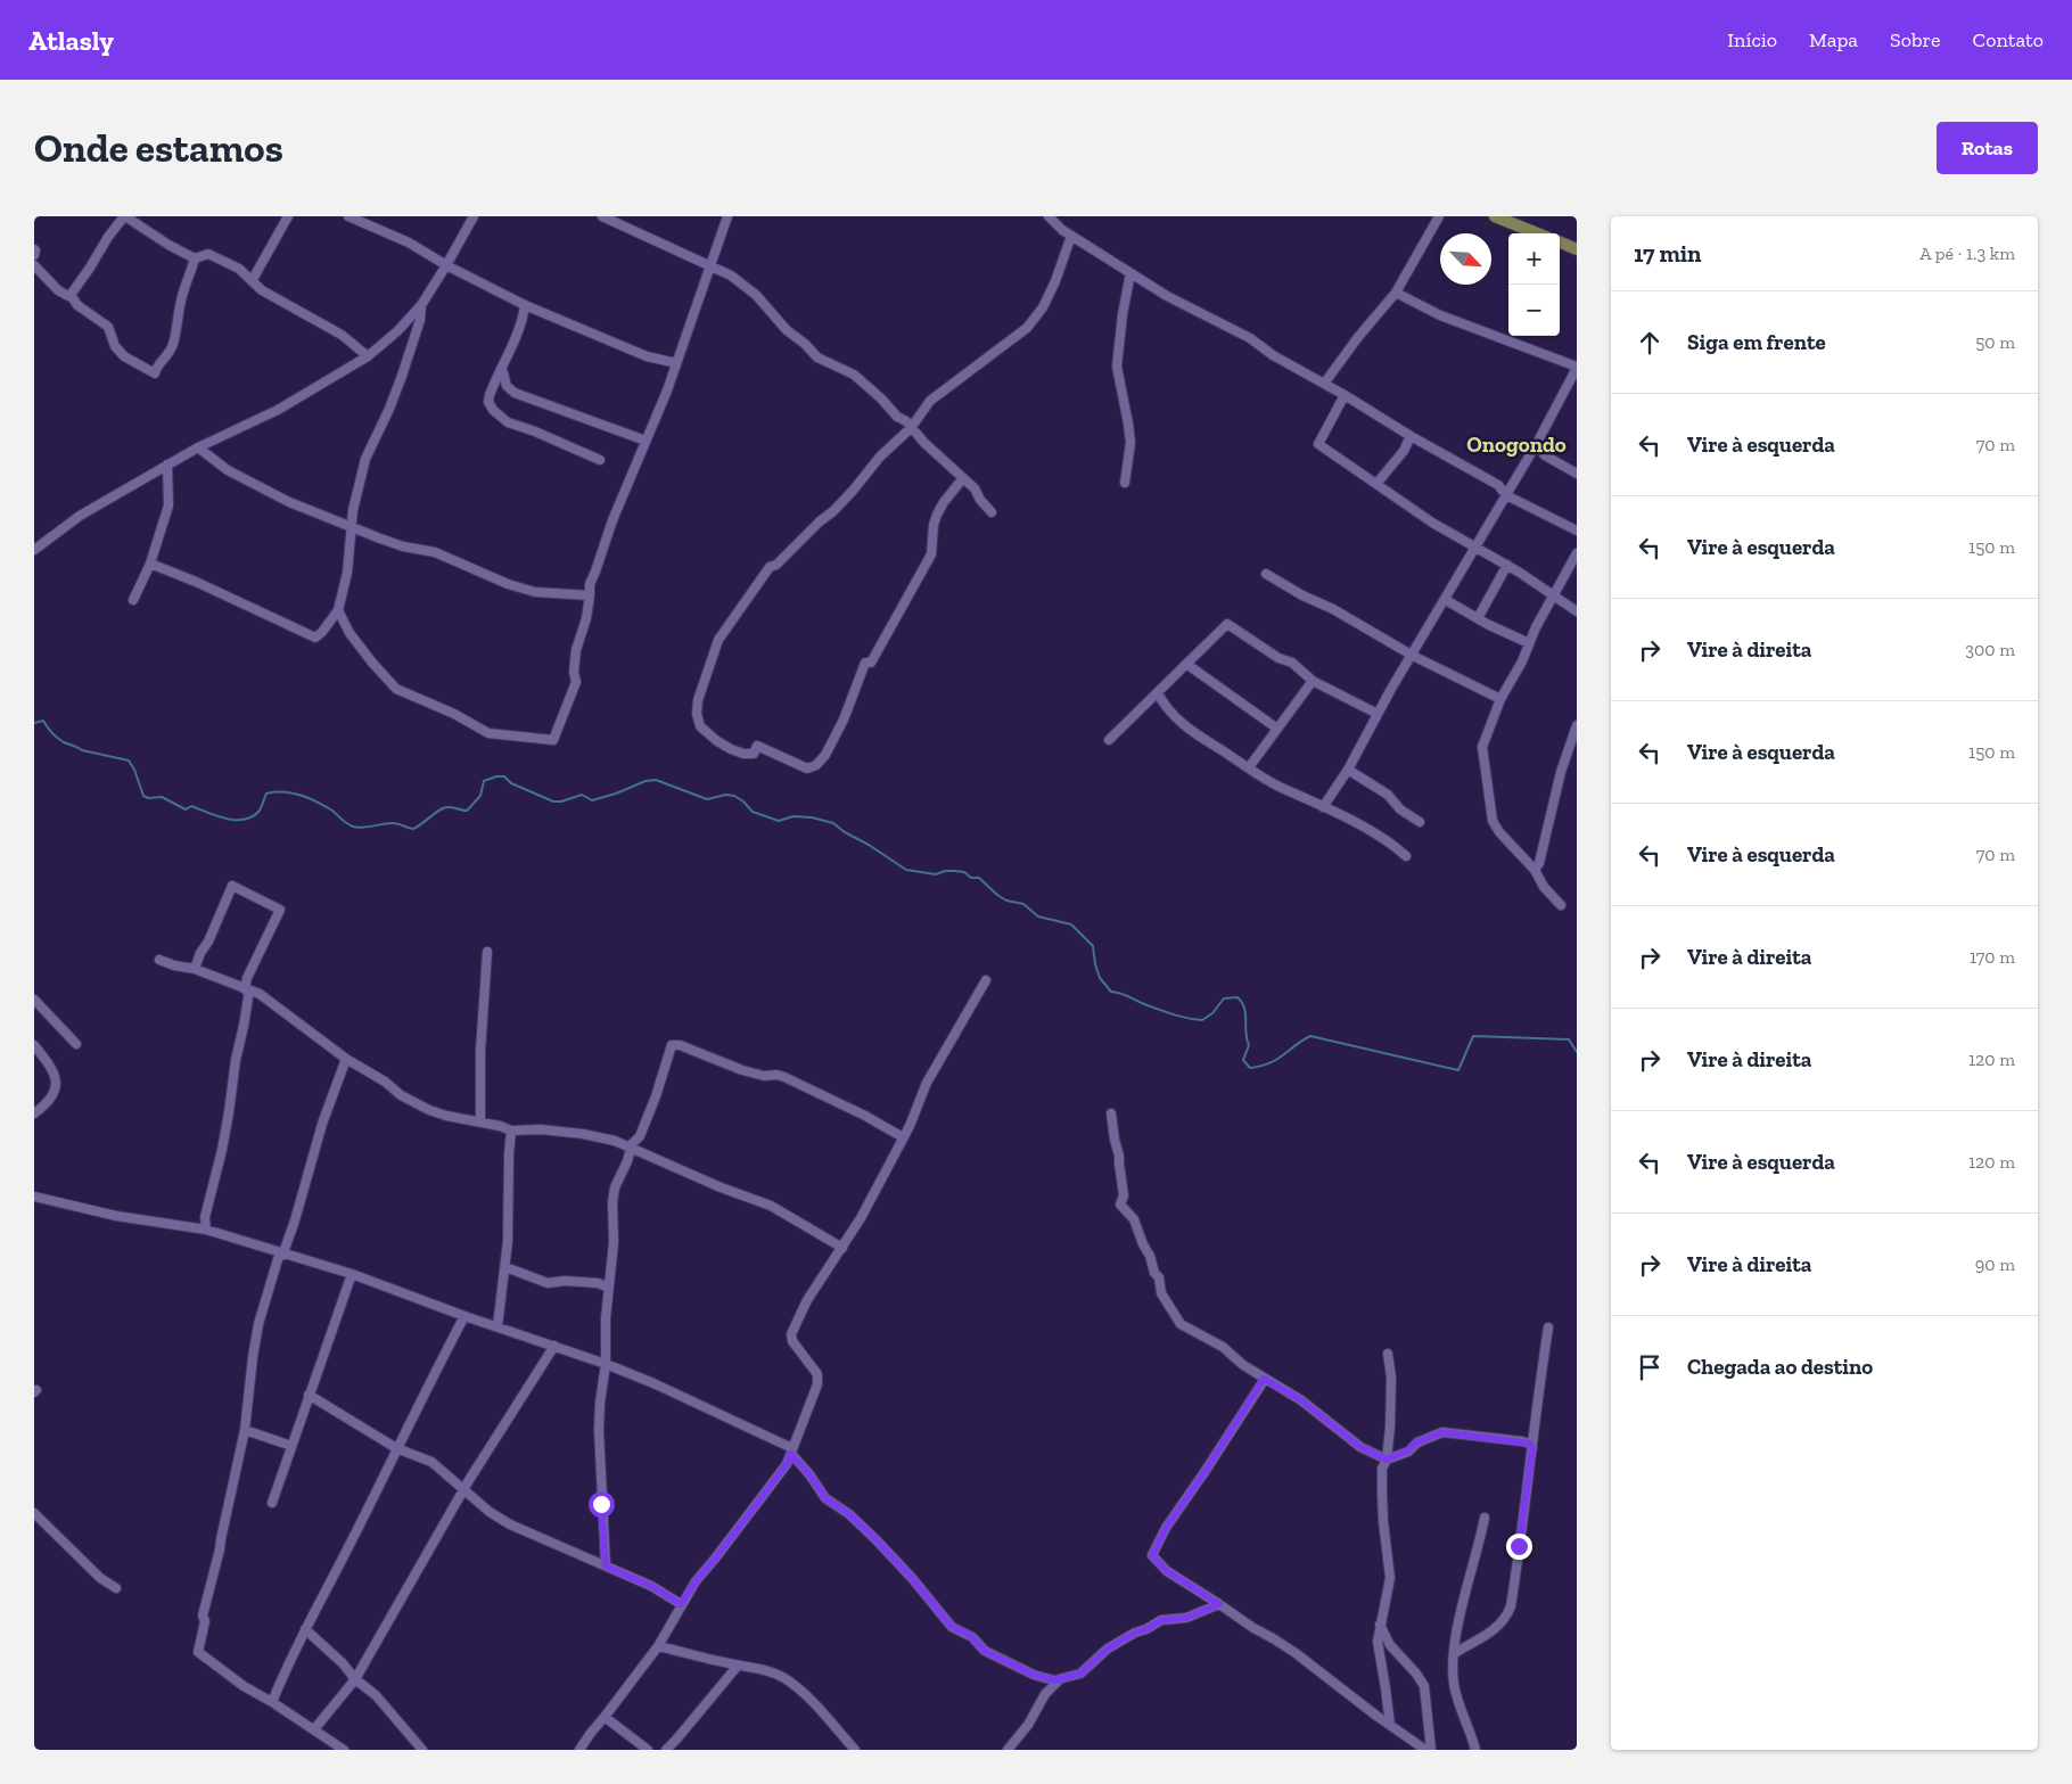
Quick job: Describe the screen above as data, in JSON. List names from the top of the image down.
{
  "districts": ["Onogondo"],
  "north": "bottom right",
  "page": {
    "header": "Atlasly",
    "nav": [
      "Início",
      "Mapa",
      "Sobre",
      "Contato"
    ],
    "buttons": "Rotas",
    "title": "Onde estamos",
    "heading": ["17 min", "A pé · 1.3 km"],
    "map_buttons": ["+", "−"],
    "list": [
      ["Siga em frente", "50 m"],
      ["Vire à esquerda", "70 m"],
      ["Vire à esquerda", "150 m"],
      ["Vire à direita", "300 m"],
      ["Vire à esquerda", "150 m"],
      ["Vire à esquerda", "70 m"],
      ["Vire à direita", "170 m"],
      ["Vire à direita", "120 m"],
      ["Vire à esquerda", "120 m"],
      ["Vire à direita", "90 m"],
      "Chegada ao destino"
    ]
  }
}
